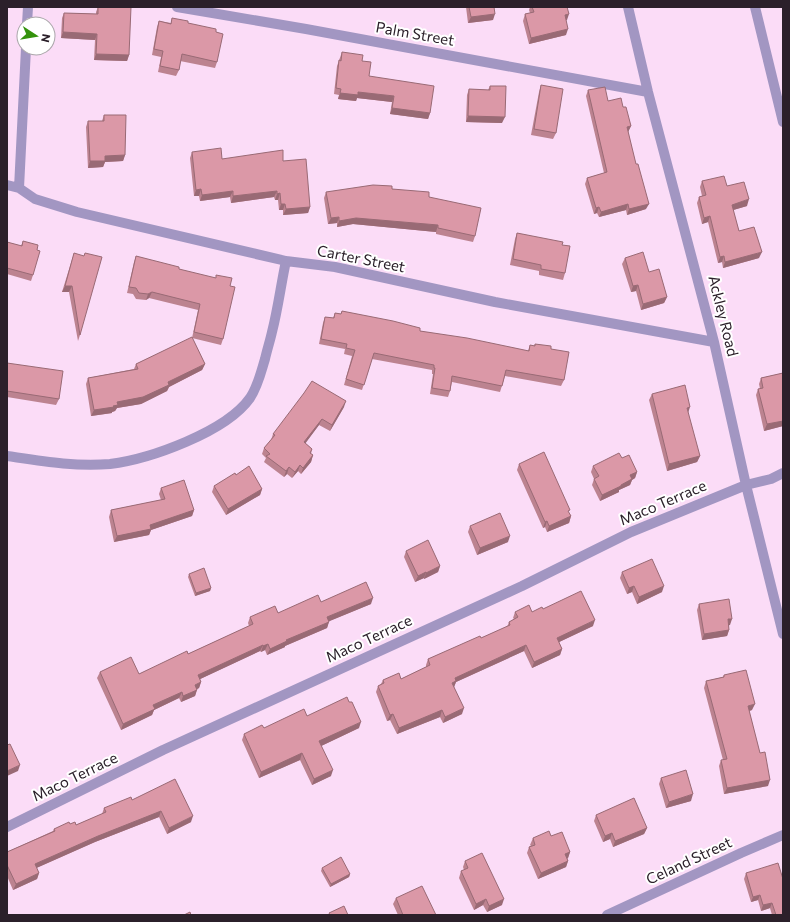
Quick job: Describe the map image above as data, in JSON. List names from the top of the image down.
{
  "streets": {
    "street": [
      "Palm Street",
      "Carter Street",
      "Ackley Road",
      "Maco Terrace",
      "Celand Street"
    ]
  },
  "crossings": [
    ["Palm Street", "Ackley Road"],
    ["Carter Street", "Ackley Road"],
    ["Ackley Road", "Maco Terrace"]
  ],
  "north": "right"
}
